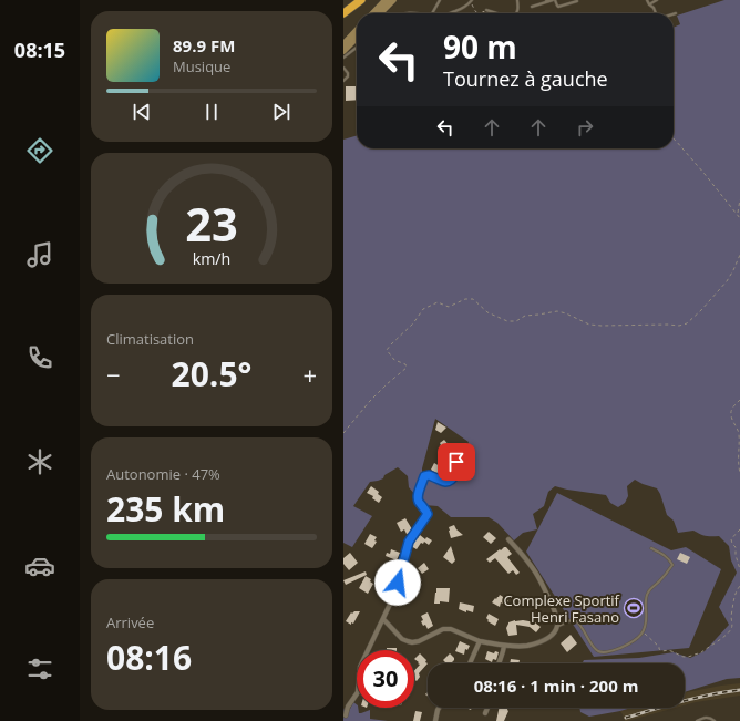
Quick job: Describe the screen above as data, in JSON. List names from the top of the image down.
{
  "places": {
    "sports": ["Complexe Sportif Henri Fasano"]
  },
  "page": {
    "tabs": "08:15",
    "turn": ["90 m", "Tournez à gauche"],
    "song": ["89.9 FM", "Musique"],
    "tile": [
      "Climatisation",
      ["Autonomie · 47%", "235 km"],
      ["Arrivée", "08:16"]
    ],
    "heat": ["−", "20.5°", "+"],
    "limit": "30",
    "trip": "08:16 · 1 min · 200 m",
    "gauge": ["23", "km/h"]
  }
}
